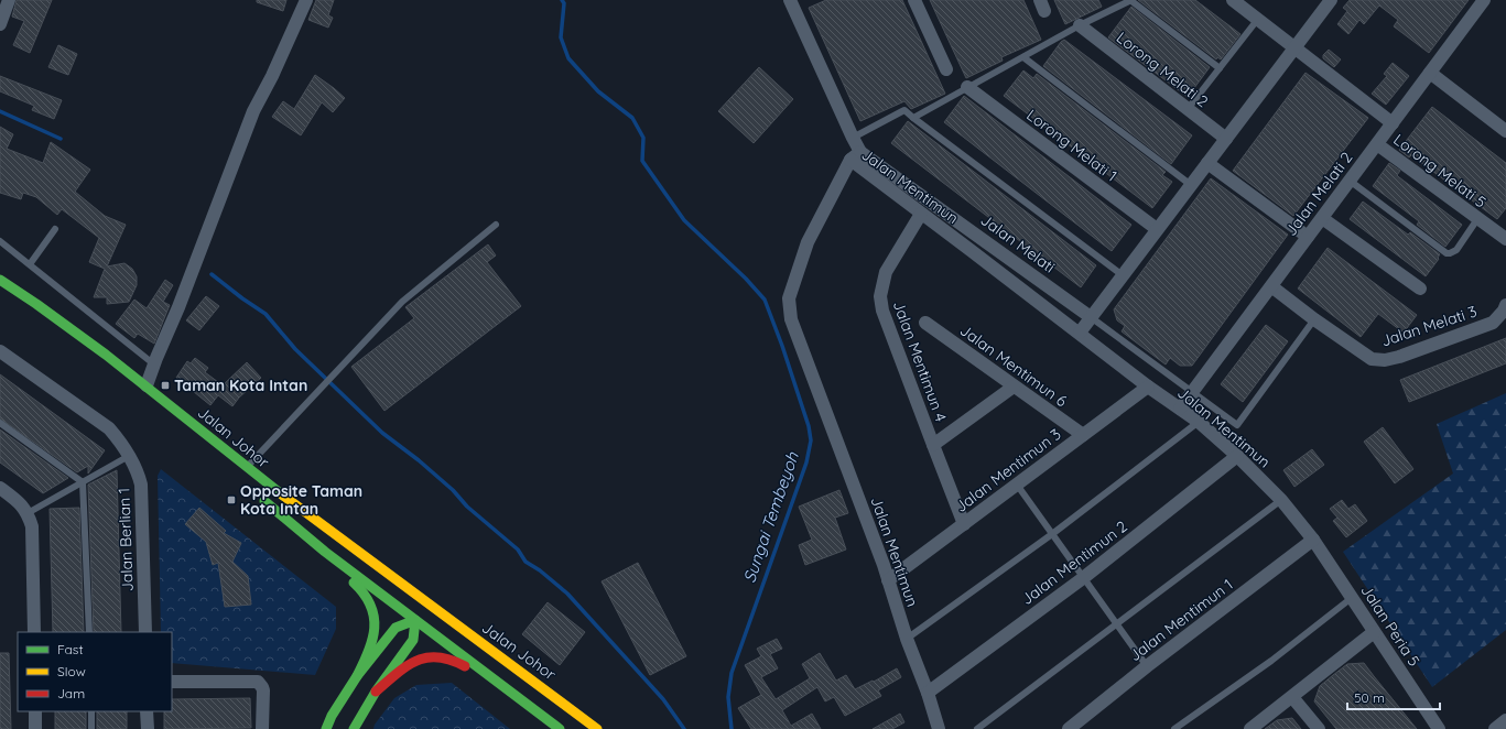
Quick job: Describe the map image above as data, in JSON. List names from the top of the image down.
{
  "streets": {
    "main road": ["Jalan Johor"],
    "street": [
      "Lorong Melati 2",
      "Lorong Melati 1",
      "Lorong Melati 5",
      "Jalan Mentimun",
      "Jalan Melati 2",
      "Jalan Melati",
      "Jalan Melati 3",
      "Jalan Mentimun 4",
      "Jalan Mentimun 6",
      "Jalan Mentimun 3",
      "Jalan Berlian 1",
      "Jalan Mentimun 2",
      "Jalan Mentimun 1",
      "Jalan Peria 5"
    ]
  },
  "crossings": [
    ["Lorong Melati 5", "Jalan Melati 2"],
    ["Jalan Mentimun", "Jalan Melati 2"],
    ["Jalan Mentimun", "Jalan Mentimun 4"],
    ["Jalan Mentimun", "Jalan Mentimun 3"],
    ["Jalan Mentimun", "Jalan Mentimun 2"],
    ["Jalan Mentimun", "Jalan Mentimun 1"],
    ["Jalan Mentimun", "Jalan Peria 5"],
    ["Jalan Melati 2", "Jalan Melati 3"],
    ["Jalan Mentimun 4", "Jalan Mentimun 3"],
    ["Jalan Mentimun 6", "Jalan Mentimun 3"],
    ["Jalan Mentimun 1", "Jalan Peria 5"]
  ],
  "water": ["Sungai Tembeyoh"],
  "places": {
    "transit": ["Taman Kota Intan", "Opposite Taman Kota Intan"]
  },
  "legend": ["Fast", "Slow", "Jam"],
  "scale_bar": "50 m"
}
